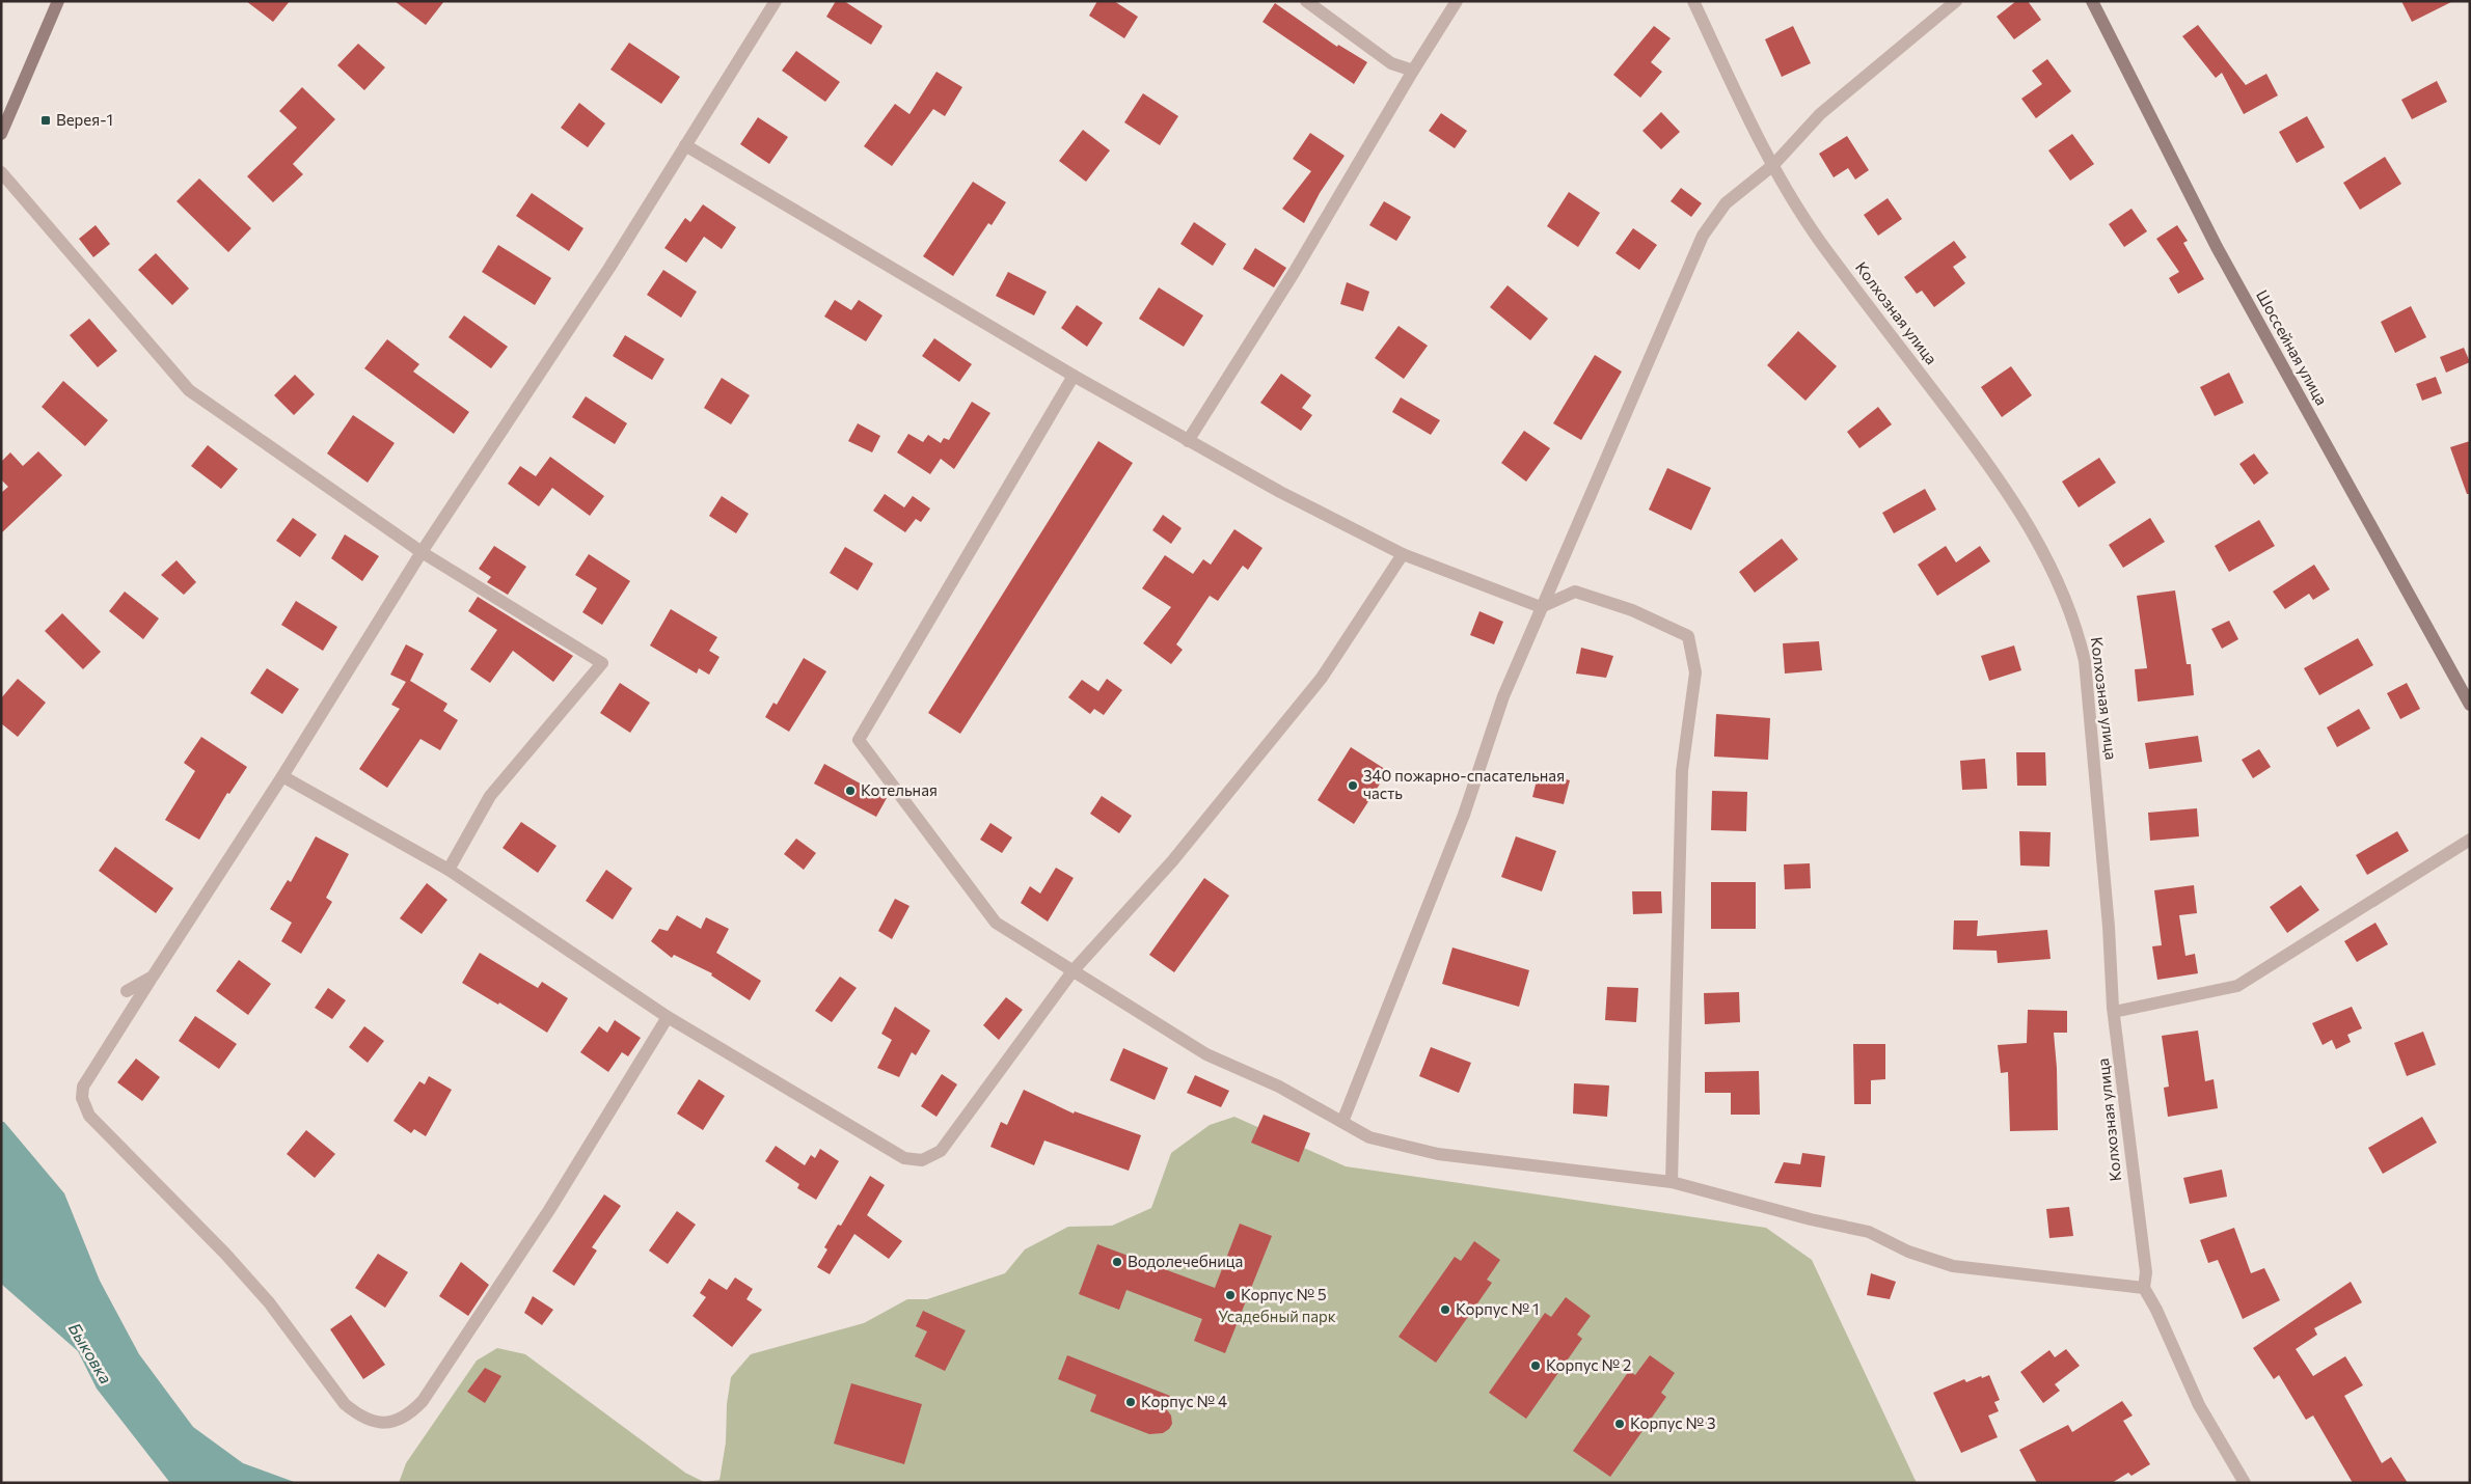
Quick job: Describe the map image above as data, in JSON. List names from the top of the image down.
{
  "streets": {
    "street": ["Колхозная улица", "Шоссейная улица"]
  },
  "water": ["Быковка"],
  "parks": ["Усадебный парк"],
  "places": {
    "transit": ["Верея-1"],
    "other": [
      "340 пожарно-спасательная часть",
      "Котельная",
      "Водолечебница",
      "Корпус № 5",
      "Корпус № 1",
      "Корпус № 2",
      "Корпус № 4",
      "Корпус № 3"
    ]
  }
}
